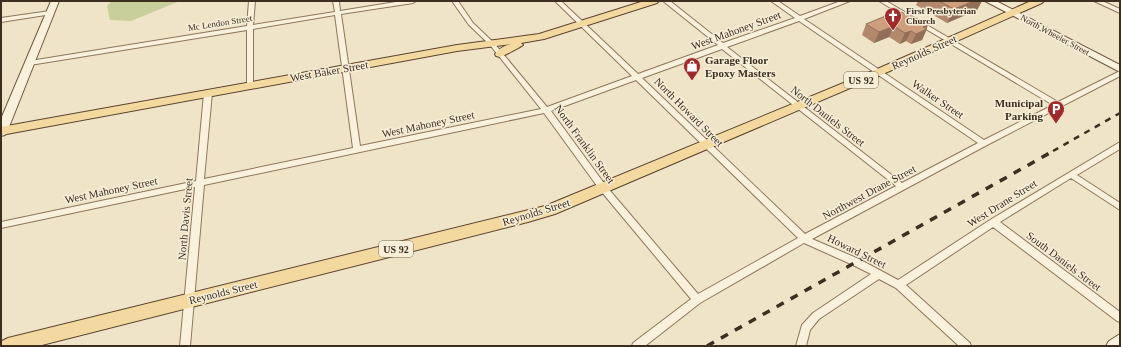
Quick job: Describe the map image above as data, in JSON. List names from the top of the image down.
{
  "streets": {
    "main road": ["Reynolds Street", "West Baker Street", "US 92"],
    "street": [
      "Mc Lendon Street",
      "West Mahoney Street",
      "North Wheeler Street",
      "Walker Street",
      "North Howard Street",
      "North Daniels Street",
      "North Franklin Street",
      "Northwest Drane Street",
      "West Drane Street",
      "North Davis Street",
      "Howard Street",
      "South Daniels Street"
    ]
  },
  "crossings": [
    ["West Mahoney Street", "Walker Street"],
    ["West Mahoney Street", "North Howard Street"],
    ["West Mahoney Street", "North Daniels Street"],
    ["West Mahoney Street", "North Franklin Street"],
    ["West Mahoney Street", "North Davis Street"],
    ["North Wheeler Street", "Reynolds Street"],
    ["Reynolds Street", "Walker Street"],
    ["Reynolds Street", "North Howard Street"],
    ["Reynolds Street", "North Daniels Street"],
    ["Reynolds Street", "North Franklin Street"],
    ["Reynolds Street", "North Davis Street"],
    ["West Baker Street", "North Howard Street"],
    ["West Baker Street", "North Franklin Street"],
    ["West Baker Street", "North Davis Street"],
    ["Walker Street", "Northwest Drane Street"],
    ["North Howard Street", "Northwest Drane Street"],
    ["North Howard Street", "Howard Street"],
    ["North Daniels Street", "Northwest Drane Street"],
    ["North Franklin Street", "Northwest Drane Street"],
    ["Northwest Drane Street", "Howard Street"],
    ["West Drane Street", "Howard Street"],
    ["West Drane Street", "South Daniels Street"]
  ],
  "places": {
    "church": ["First Presbyterian Church"],
    "shop": ["Garage Floor Epoxy Masters"],
    "parking": ["Municipal Parking"]
  }
}
